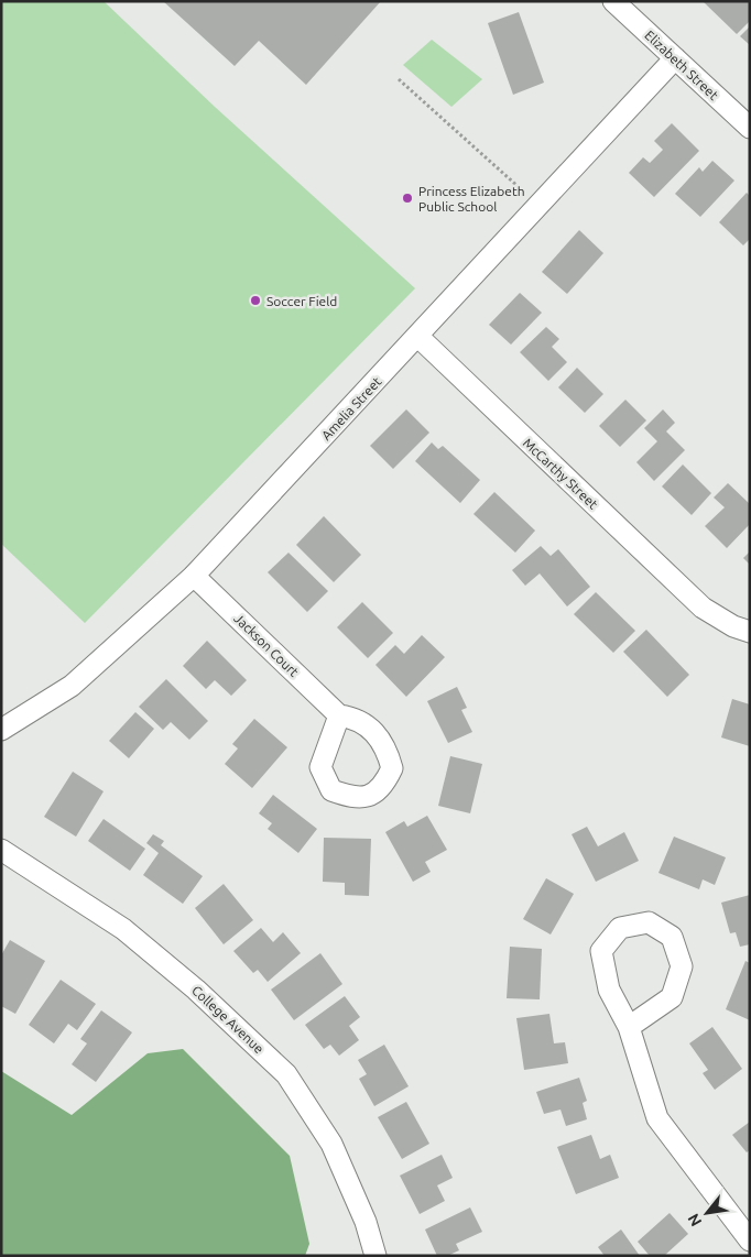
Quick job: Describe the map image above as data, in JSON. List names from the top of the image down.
{
  "streets": {
    "street": [
      "Elizabeth Street",
      "Amelia Street",
      "McCarthy Street",
      "Jackson Court",
      "College Avenue"
    ]
  },
  "crossings": [
    ["Elizabeth Street", "Amelia Street"],
    ["Amelia Street", "McCarthy Street"],
    ["Amelia Street", "Jackson Court"]
  ],
  "places": ["Princess Elizabeth Public School", "Soccer Field"],
  "north": "bottom left"
}
